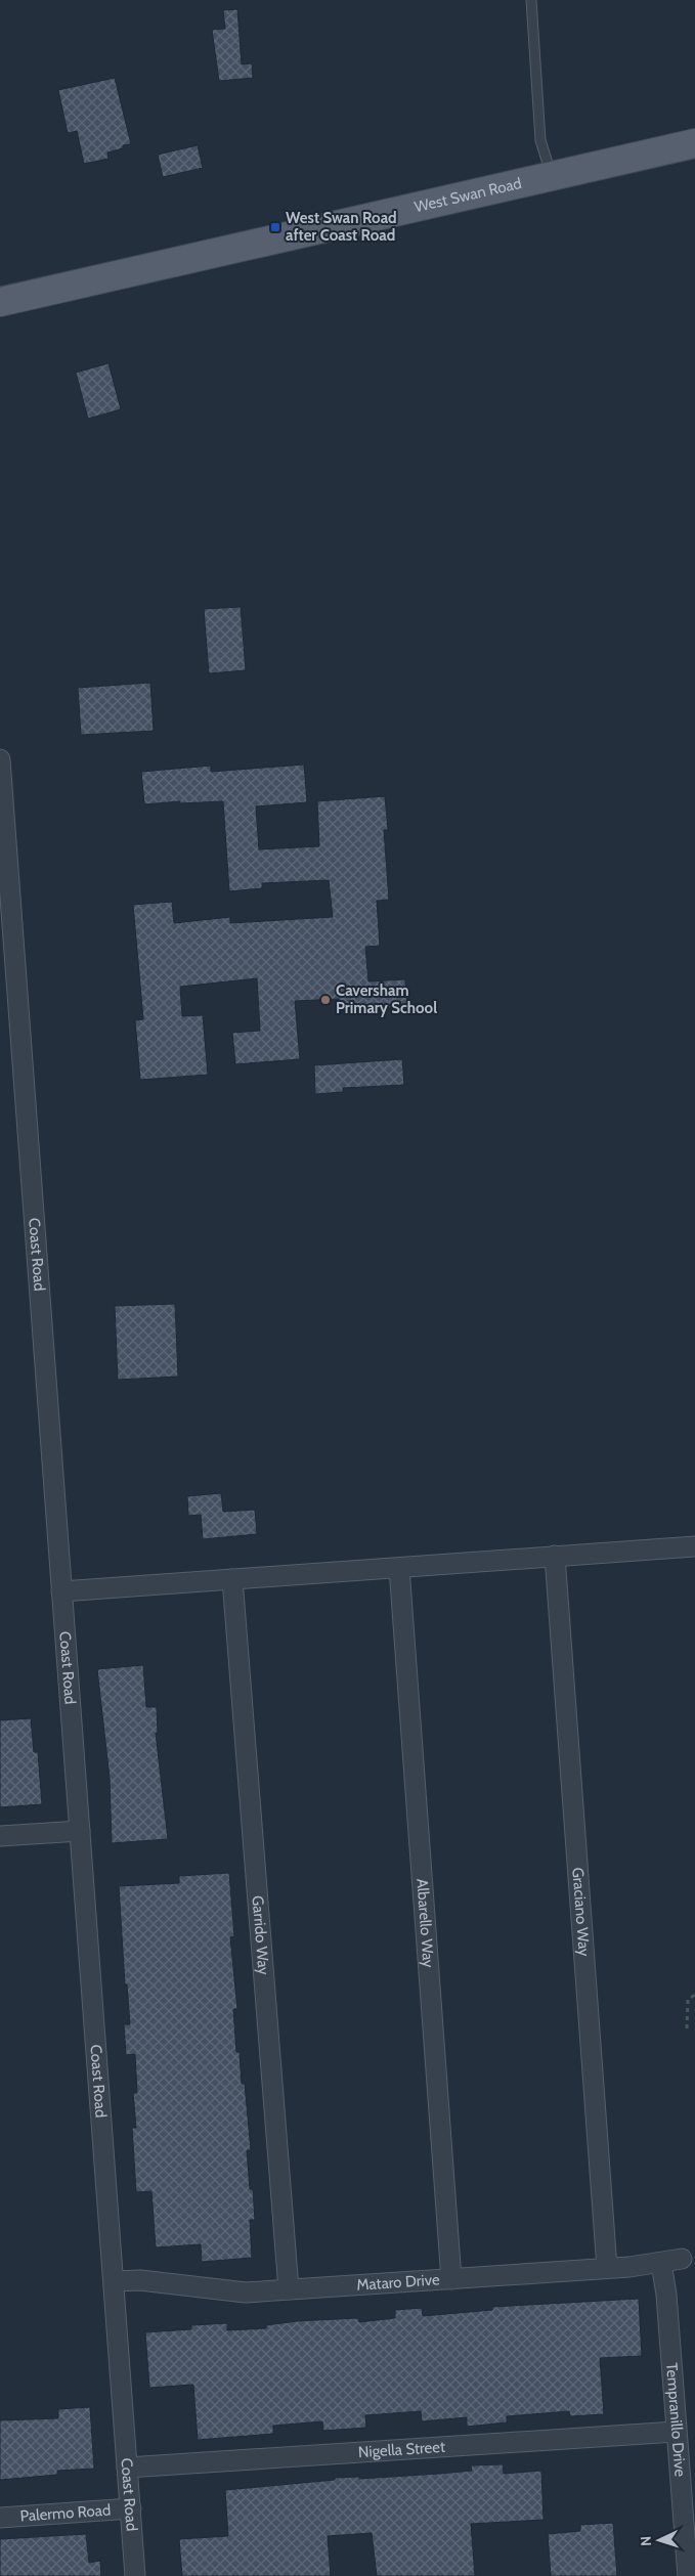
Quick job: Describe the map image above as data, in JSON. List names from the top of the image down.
{
  "streets": {
    "main road": ["West Swan Road"],
    "street": [
      "Coast Road",
      "Graciano Way",
      "Albarello Way",
      "Garrido Way",
      "Mataro Drive",
      "Tempranillo Drive",
      "Nigella Street",
      "Palermo Road"
    ]
  },
  "crossings": [
    ["Coast Road", "Mataro Drive"],
    ["Coast Road", "Nigella Street"],
    ["Coast Road", "Palermo Road"],
    ["Graciano Way", "Mataro Drive"],
    ["Albarello Way", "Mataro Drive"],
    ["Garrido Way", "Mataro Drive"],
    ["Mataro Drive", "Tempranillo Drive"],
    ["Tempranillo Drive", "Nigella Street"]
  ],
  "places": {
    "transit": ["West Swan Road after Coast Road"],
    "other": ["Caversham Primary School"]
  },
  "north": "left"
}
